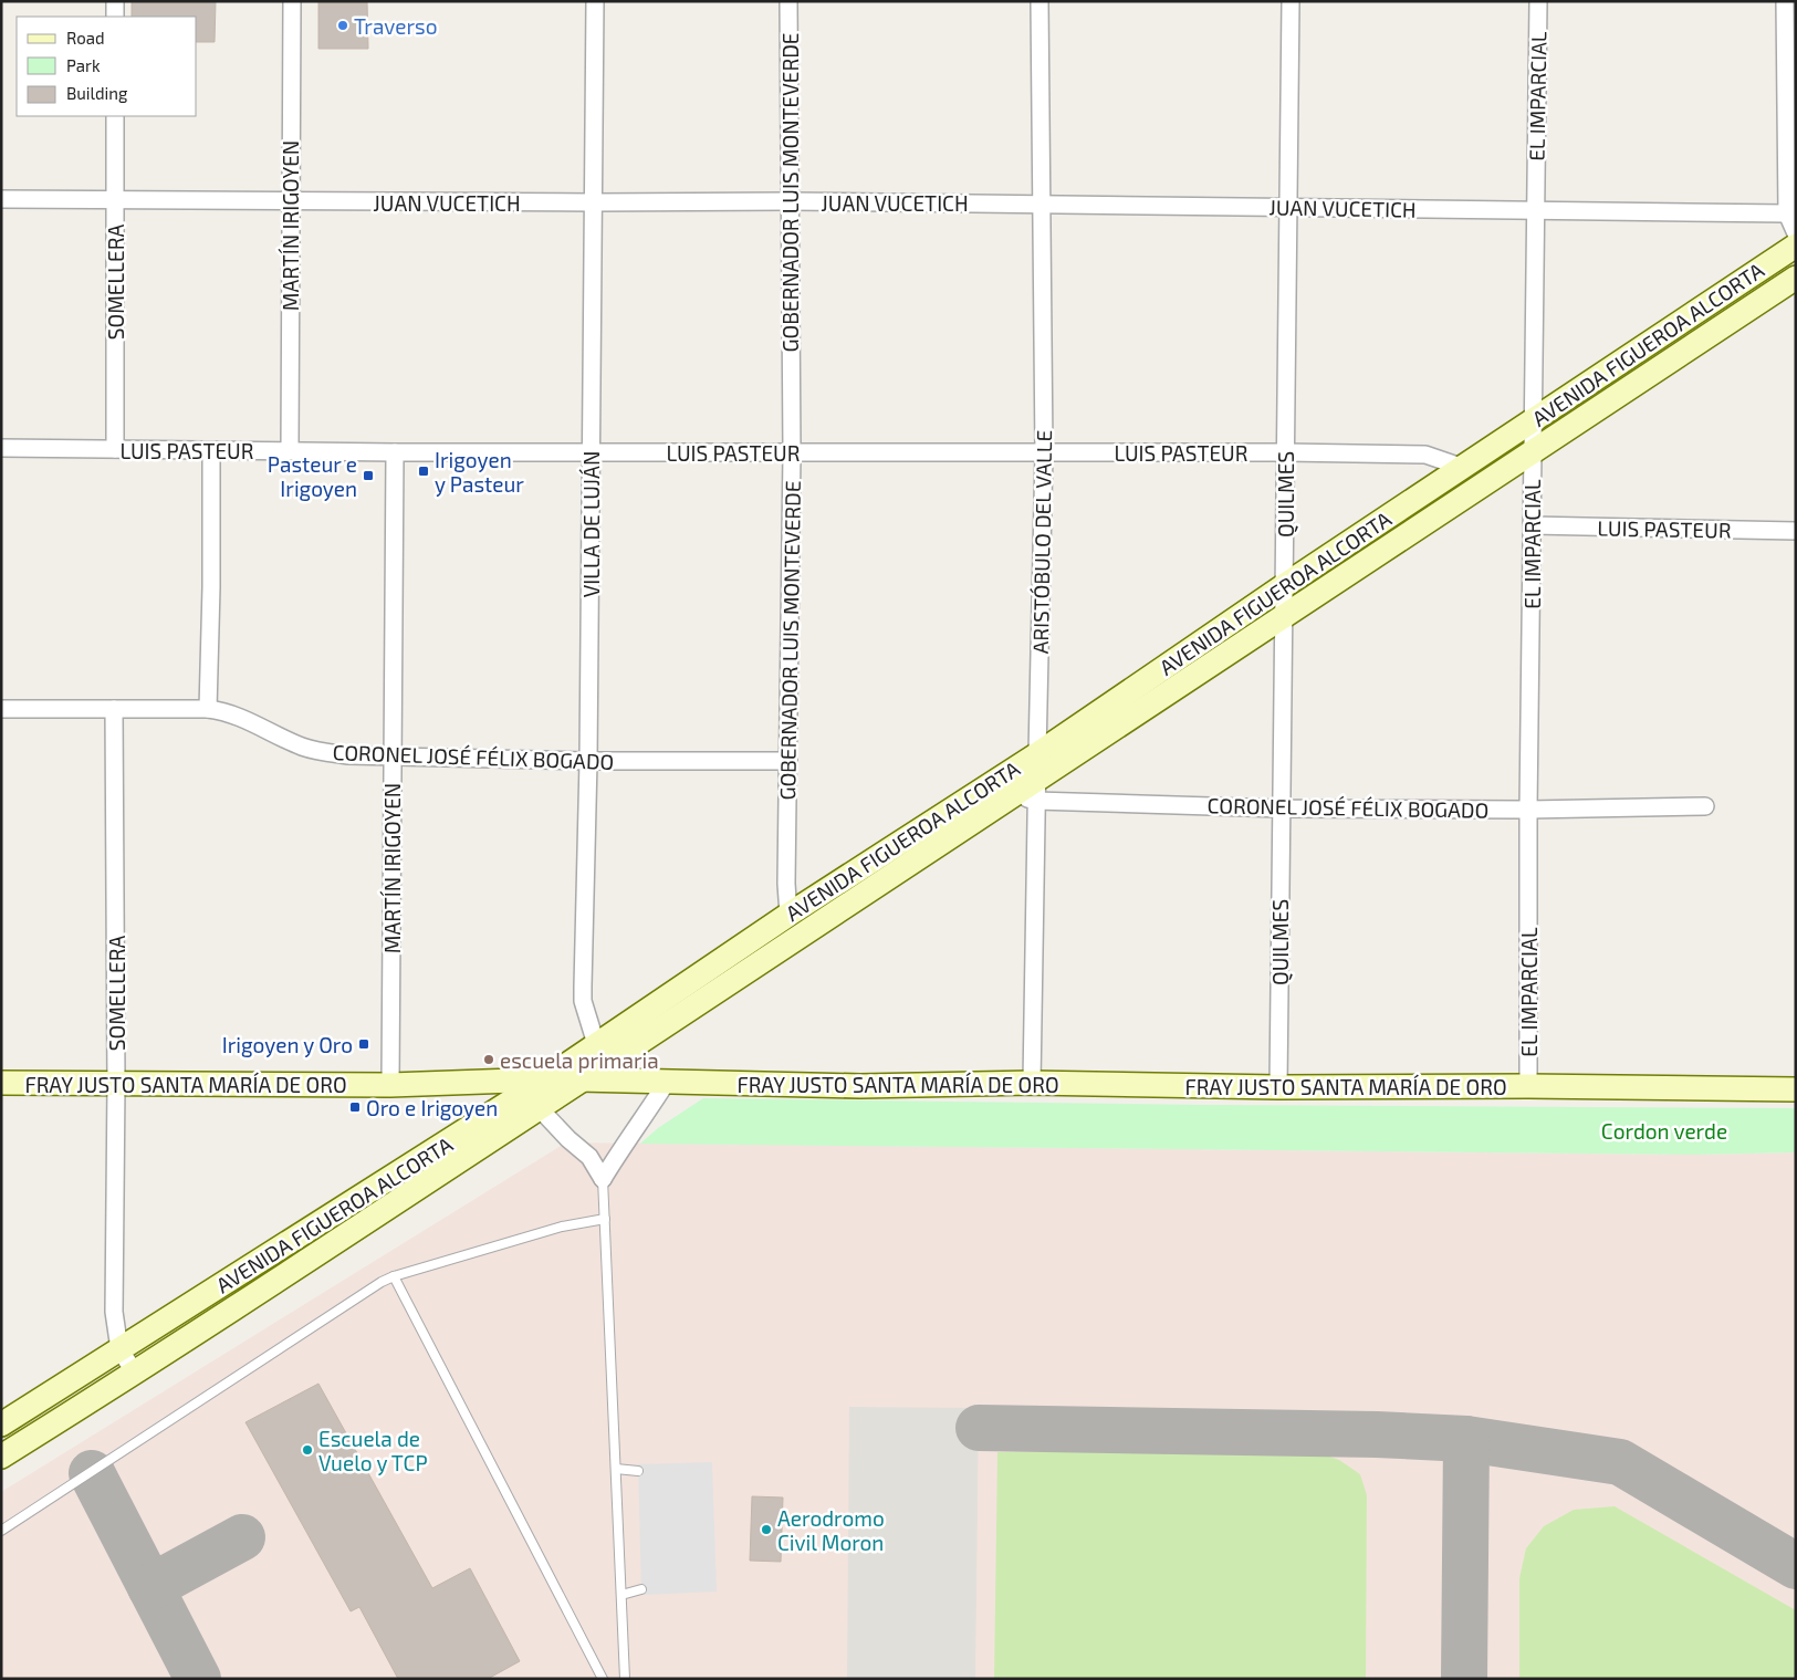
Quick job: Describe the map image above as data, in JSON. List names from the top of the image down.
{
  "streets": {
    "main road": ["AVENIDA FIGUEROA ALCORTA", "FRAY JUSTO SANTA MARÍA DE ORO"],
    "street": [
      "EL IMPARCIAL",
      "GOBERNADOR LUIS MONTEVERDE",
      "JUAN VUCETICH",
      "MARTÍN IRIGOYEN",
      "SOMELLERA",
      "LUIS PASTEUR",
      "QUILMES",
      "VILLA DE LUJÁN",
      "ARISTÓBULO DEL VALLE",
      "CORONEL JOSÉ FÉLIX BOGADO"
    ]
  },
  "crossings": [
    ["EL IMPARCIAL", "JUAN VUCETICH"],
    ["EL IMPARCIAL", "AVENIDA FIGUEROA ALCORTA"],
    ["EL IMPARCIAL", "LUIS PASTEUR"],
    ["EL IMPARCIAL", "CORONEL JOSÉ FÉLIX BOGADO"],
    ["EL IMPARCIAL", "FRAY JUSTO SANTA MARÍA DE ORO"],
    ["GOBERNADOR LUIS MONTEVERDE", "JUAN VUCETICH"],
    ["GOBERNADOR LUIS MONTEVERDE", "AVENIDA FIGUEROA ALCORTA"],
    ["GOBERNADOR LUIS MONTEVERDE", "LUIS PASTEUR"],
    ["GOBERNADOR LUIS MONTEVERDE", "CORONEL JOSÉ FÉLIX BOGADO"],
    ["JUAN VUCETICH", "MARTÍN IRIGOYEN"],
    ["JUAN VUCETICH", "SOMELLERA"],
    ["JUAN VUCETICH", "QUILMES"],
    ["JUAN VUCETICH", "VILLA DE LUJÁN"],
    ["JUAN VUCETICH", "ARISTÓBULO DEL VALLE"],
    ["MARTÍN IRIGOYEN", "LUIS PASTEUR"],
    ["MARTÍN IRIGOYEN", "CORONEL JOSÉ FÉLIX BOGADO"],
    ["MARTÍN IRIGOYEN", "FRAY JUSTO SANTA MARÍA DE ORO"],
    ["SOMELLERA", "AVENIDA FIGUEROA ALCORTA"],
    ["SOMELLERA", "LUIS PASTEUR"],
    ["SOMELLERA", "CORONEL JOSÉ FÉLIX BOGADO"],
    ["SOMELLERA", "FRAY JUSTO SANTA MARÍA DE ORO"],
    ["AVENIDA FIGUEROA ALCORTA", "LUIS PASTEUR"],
    ["AVENIDA FIGUEROA ALCORTA", "QUILMES"],
    ["AVENIDA FIGUEROA ALCORTA", "VILLA DE LUJÁN"],
    ["AVENIDA FIGUEROA ALCORTA", "ARISTÓBULO DEL VALLE"],
    ["AVENIDA FIGUEROA ALCORTA", "CORONEL JOSÉ FÉLIX BOGADO"],
    ["AVENIDA FIGUEROA ALCORTA", "FRAY JUSTO SANTA MARÍA DE ORO"],
    ["LUIS PASTEUR", "QUILMES"],
    ["LUIS PASTEUR", "VILLA DE LUJÁN"],
    ["LUIS PASTEUR", "ARISTÓBULO DEL VALLE"],
    ["QUILMES", "CORONEL JOSÉ FÉLIX BOGADO"],
    ["QUILMES", "FRAY JUSTO SANTA MARÍA DE ORO"],
    ["VILLA DE LUJÁN", "CORONEL JOSÉ FÉLIX BOGADO"],
    ["ARISTÓBULO DEL VALLE", "CORONEL JOSÉ FÉLIX BOGADO"],
    ["ARISTÓBULO DEL VALLE", "FRAY JUSTO SANTA MARÍA DE ORO"]
  ],
  "parks": ["Cordon verde"],
  "places": {
    "other": [
      "Traverso",
      "escuela primaria",
      "Escuela de Vuelo y TCP",
      "Aerodromo Civil Moron"
    ],
    "transit": [
      "Irigoyen y Pasteur",
      "Pasteur e Irigoyen",
      "Irigoyen y Oro",
      "Oro e Irigoyen"
    ]
  },
  "legend": ["Road", "Park", "Building"]
}
